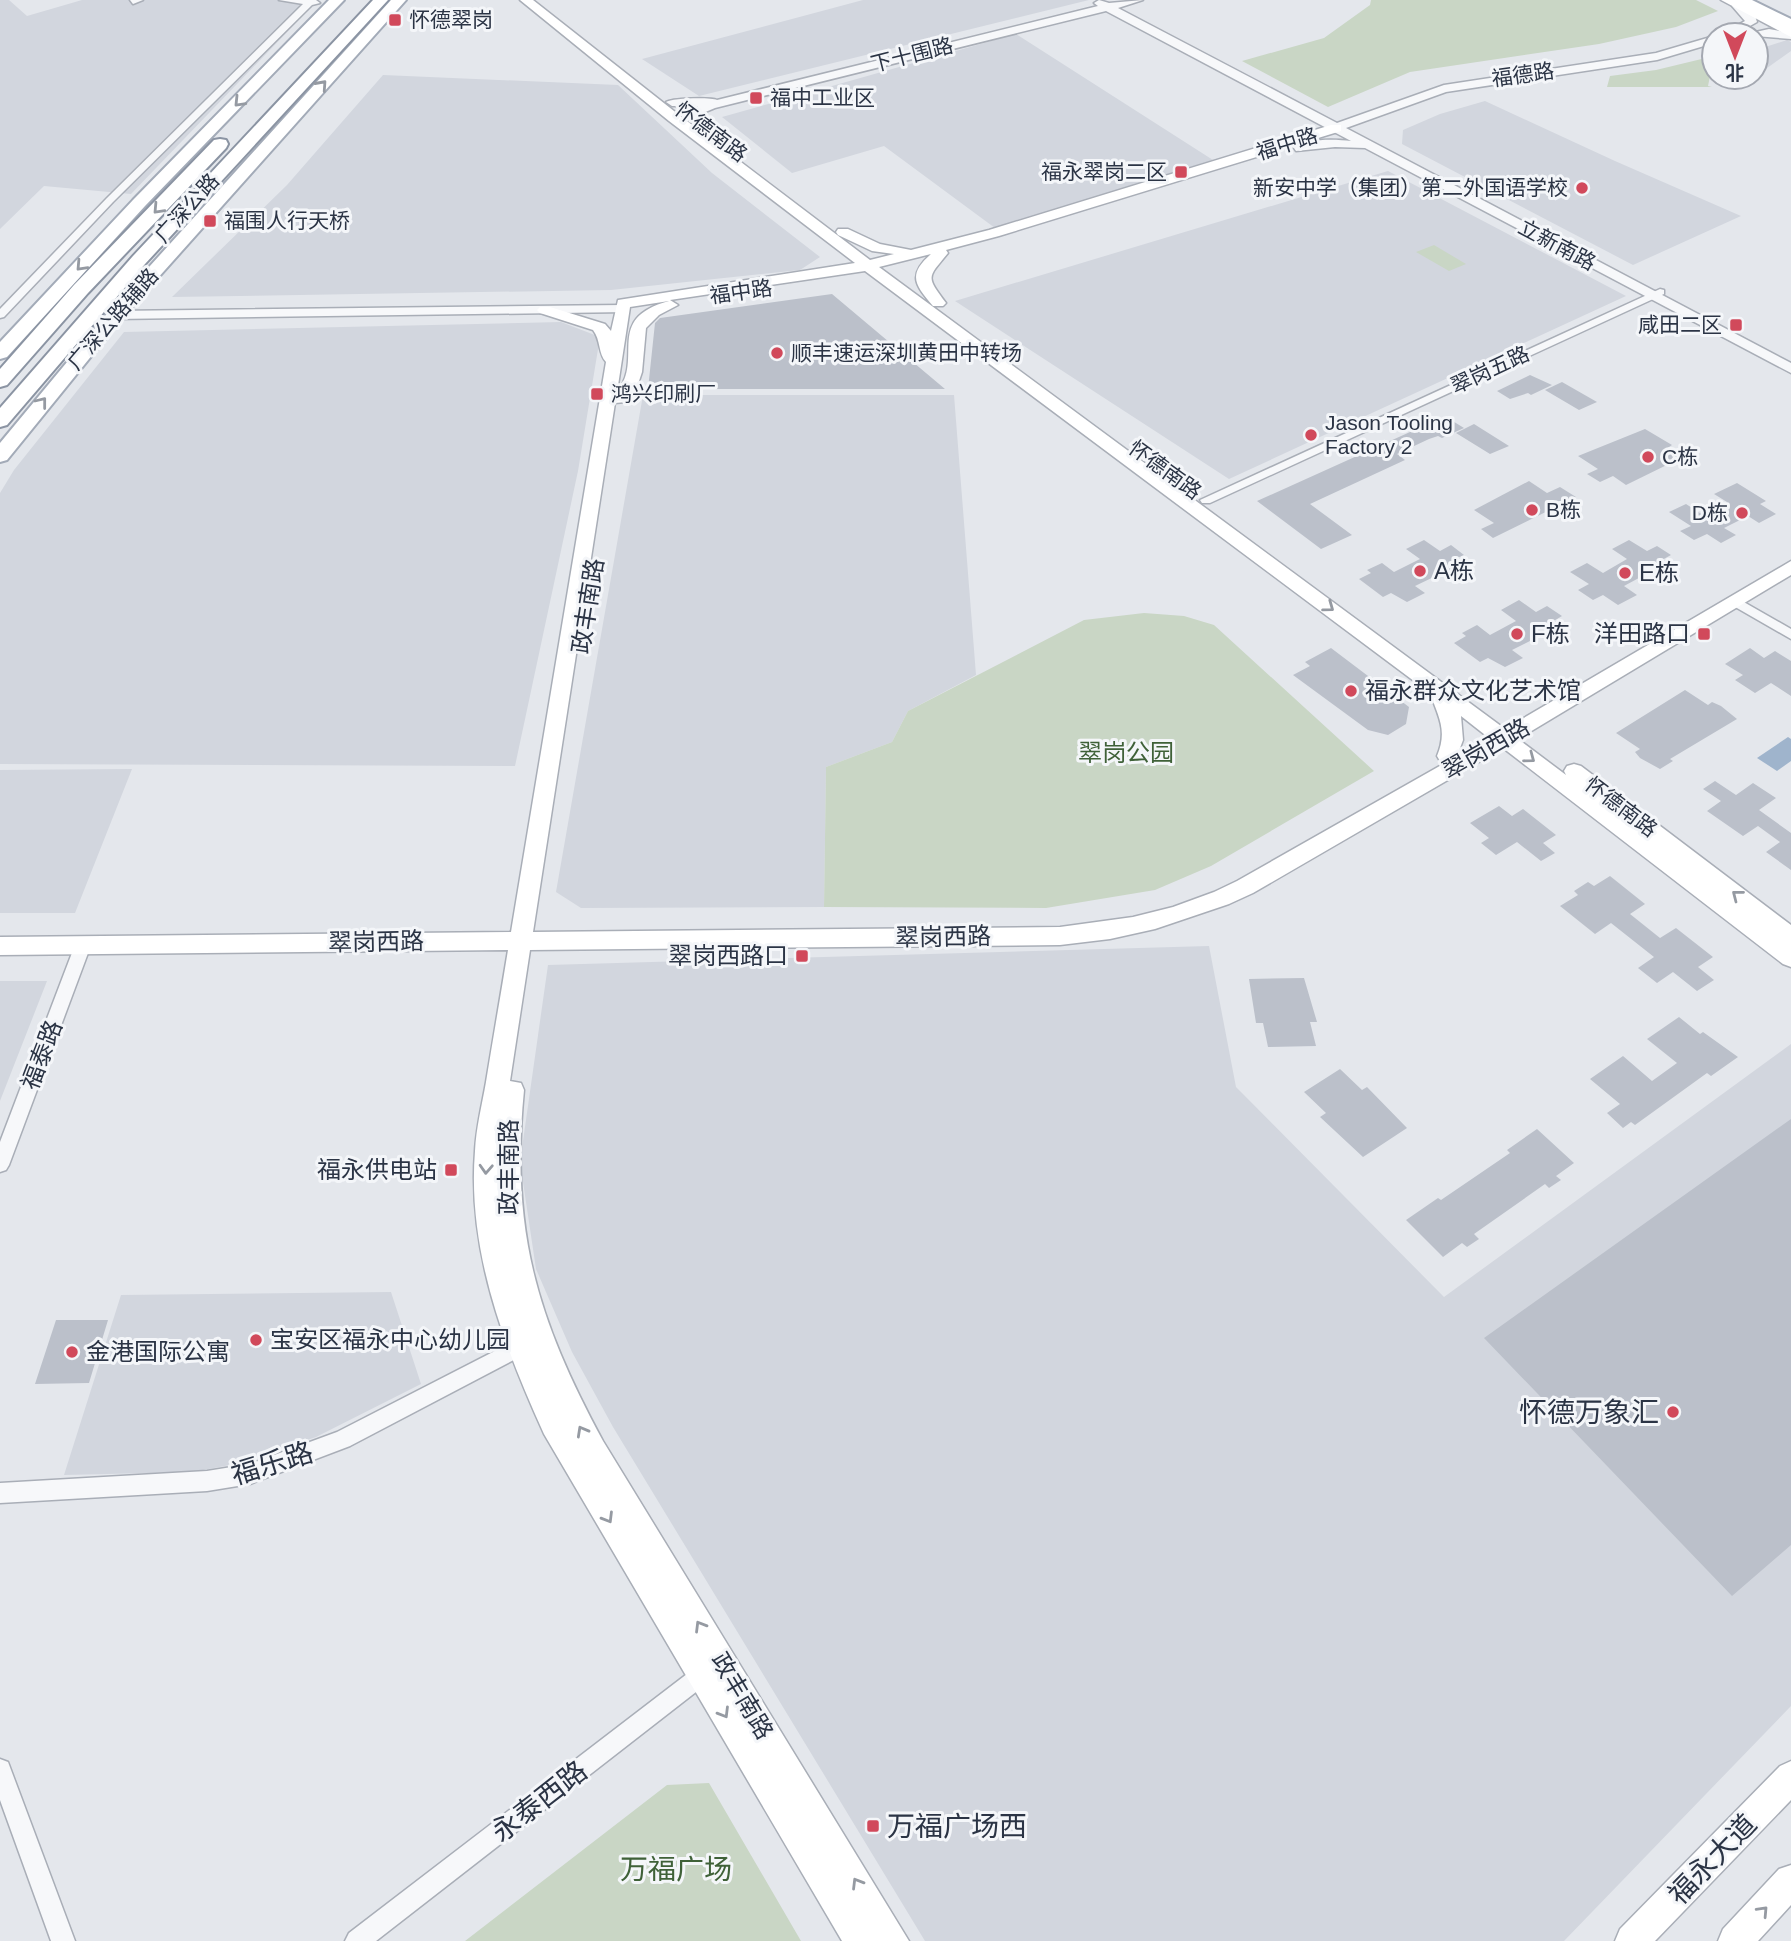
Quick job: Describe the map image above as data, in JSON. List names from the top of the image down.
{
  "streets": {
    "highway": ["广深公路"],
    "main road": [
      "怀德南路",
      "福中路",
      "广深公路辅路",
      "政丰南路",
      "翠岗西路",
      "福永大道"
    ],
    "street": [
      "下十围路",
      "福德路",
      "立新南路",
      "翠岗五路",
      "福泰路",
      "福乐路",
      "永泰西路"
    ]
  },
  "crossings": [
    ["下十围路", "怀德南路"],
    ["下十围路", "立新南路"],
    ["福德路", "福中路"],
    ["福德路", "立新南路"],
    ["怀德南路", "福中路"],
    ["怀德南路", "翠岗五路"],
    ["怀德南路", "翠岗西路"],
    ["福中路", "立新南路"],
    ["福中路", "广深公路辅路"],
    ["福中路", "政丰南路"],
    ["立新南路", "翠岗五路"],
    ["政丰南路", "翠岗西路"],
    ["政丰南路", "福乐路"],
    ["政丰南路", "永泰西路"],
    ["翠岗西路", "福泰路"]
  ],
  "parks": ["翠岗公园", "万福广场"],
  "places": {
    "transit": [
      "怀德翠岗",
      "福中工业区",
      "福永翠岗二区",
      "福围人行天桥",
      "咸田二区",
      "鸿兴印刷厂",
      "洋田路口",
      "翠岗西路口",
      "福永供电站",
      "万福广场西"
    ],
    "other": [
      "新安中学（集团）第二外国语学校",
      "顺丰速运深圳黄田中转场",
      "Jason Tooling Factory 2",
      "C栋",
      "B栋",
      "D栋",
      "A栋",
      "E栋",
      "F栋",
      "福永群众文化艺术馆",
      "宝安区福永中心幼儿园",
      "金港国际公寓",
      "怀德万象汇"
    ]
  },
  "north": "bottom"
}
